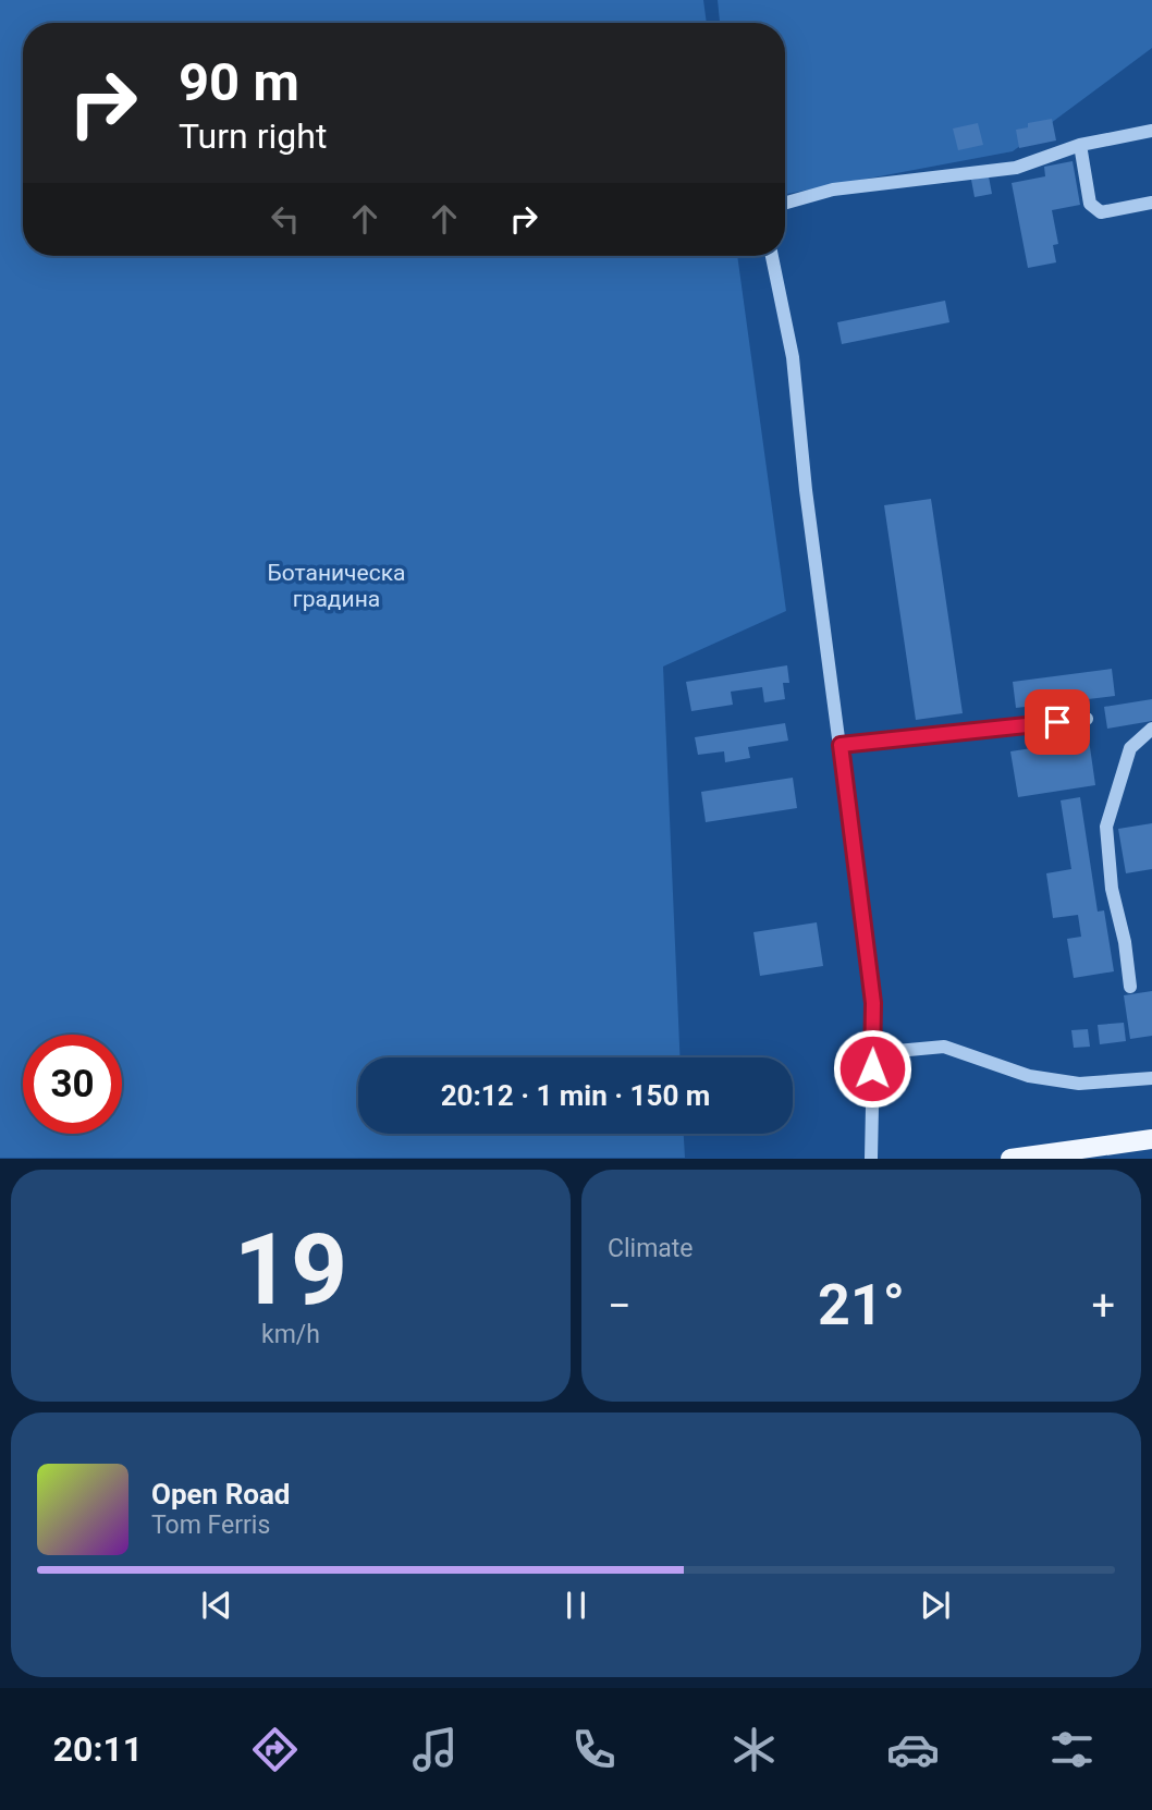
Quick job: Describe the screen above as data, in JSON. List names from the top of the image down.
{
  "parks": ["Ботаническа градина"],
  "page": {
    "turn": ["90 m", "Turn right"],
    "limit": "30",
    "trip": "20:12 · 1 min · 150 m",
    "tile": [
      ["19", "km/h"],
      "Climate"
    ],
    "heat": ["−", "21°", "+"],
    "song": ["Open Road", "Tom Ferris"],
    "tabs": "20:11"
  }
}
